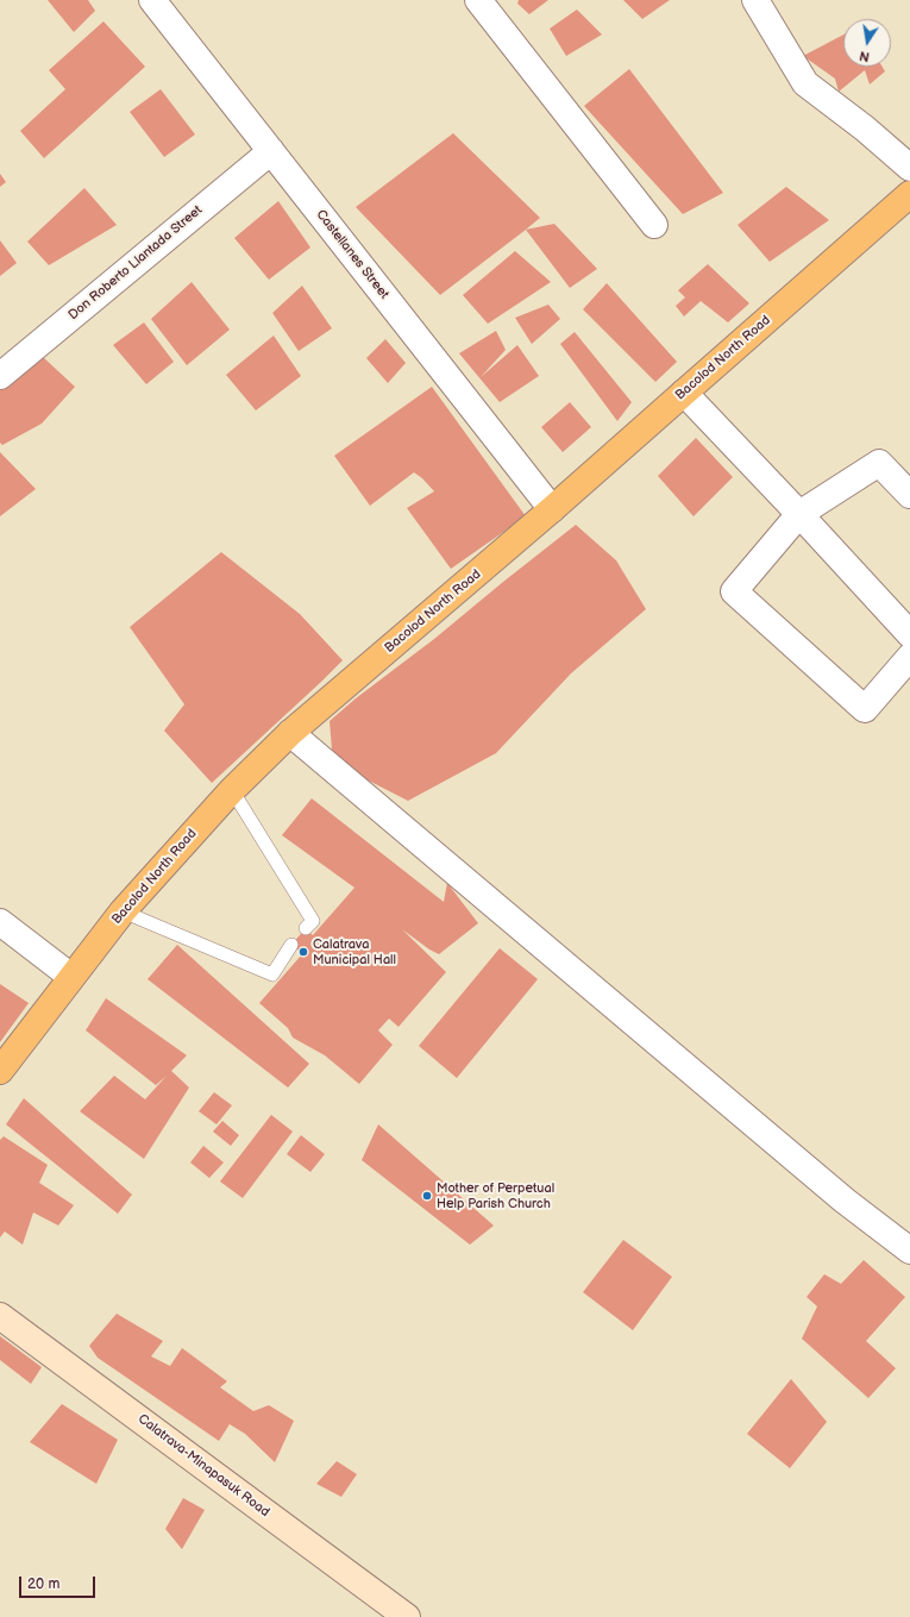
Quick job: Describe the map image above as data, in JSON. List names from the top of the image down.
{
  "streets": {
    "highway": ["Bacolod North Road"],
    "main road": ["Calatrava-Minapasuk Road"],
    "street": ["Castellanes Street", "Don Roberto Llantada Street"]
  },
  "crossings": [
    ["Castellanes Street", "Don Roberto Llantada Street"],
    ["Castellanes Street", "Bacolod North Road"]
  ],
  "places": ["Calatrava Municipal Hall", "Mother of Perpetual Help Parish Church"],
  "scale_bar": "20 m",
  "north": "bottom"
}
